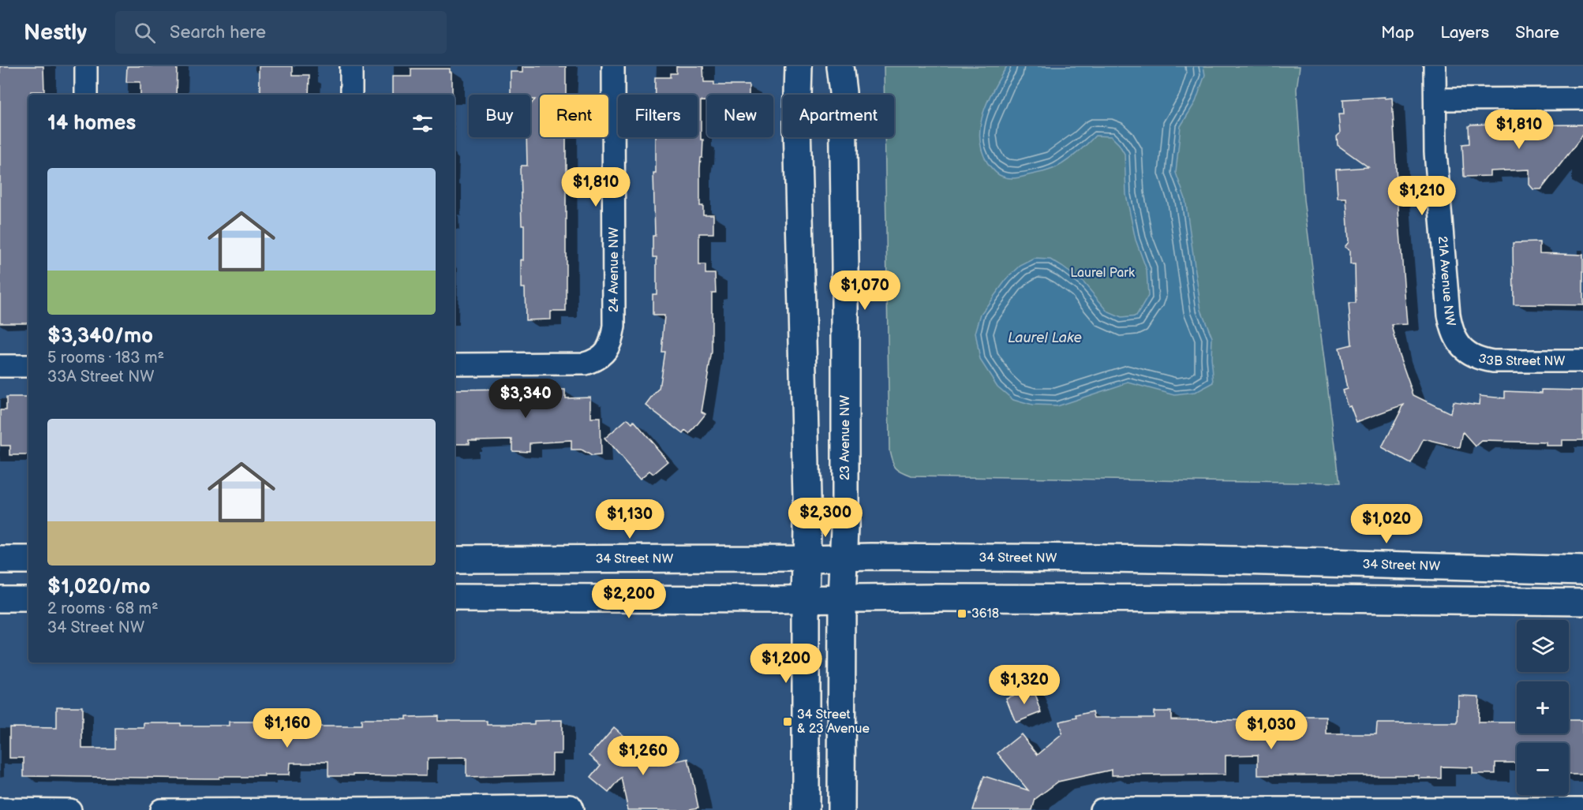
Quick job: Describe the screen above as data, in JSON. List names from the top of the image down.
{
  "streets": {
    "main road": ["23 Avenue NW", "34 Street NW"],
    "street": ["24 Avenue NW", "21A Avenue NW", "33B Street NW"]
  },
  "crossings": [
    ["21A Avenue NW", "33B Street NW"],
    ["23 Avenue NW", "34 Street NW"]
  ],
  "water": ["Laurel Lake"],
  "parks": ["Laurel Park"],
  "places": {
    "transit": ["3618", "34 Street & 23 Avenue"]
  },
  "page": {
    "header": "Nestly",
    "search": "Search here",
    "nav": ["Map", "Layers", "Share"],
    "chip": [
      "Buy",
      "Rent",
      "Filters",
      "New",
      "Apartment"
    ],
    "heading": "14 homes",
    "price": [
      "$1,810",
      "$1,810",
      "$1,210",
      "$1,070",
      "$3,340",
      "$2,300",
      "$1,130",
      "$1,020",
      "$2,200",
      "$1,200",
      "$1,320",
      "$1,160",
      "$1,030",
      "$1,260"
    ],
    "list": [
      {
        "name": "$3,340/mo",
        "note": "5 rooms · 183 m² · 33A Street NW"
      },
      {
        "name": "$1,020/mo",
        "note": "2 rooms · 68 m² · 34 Street NW"
      }
    ],
    "map_buttons": ["+", "−"]
  }
}
